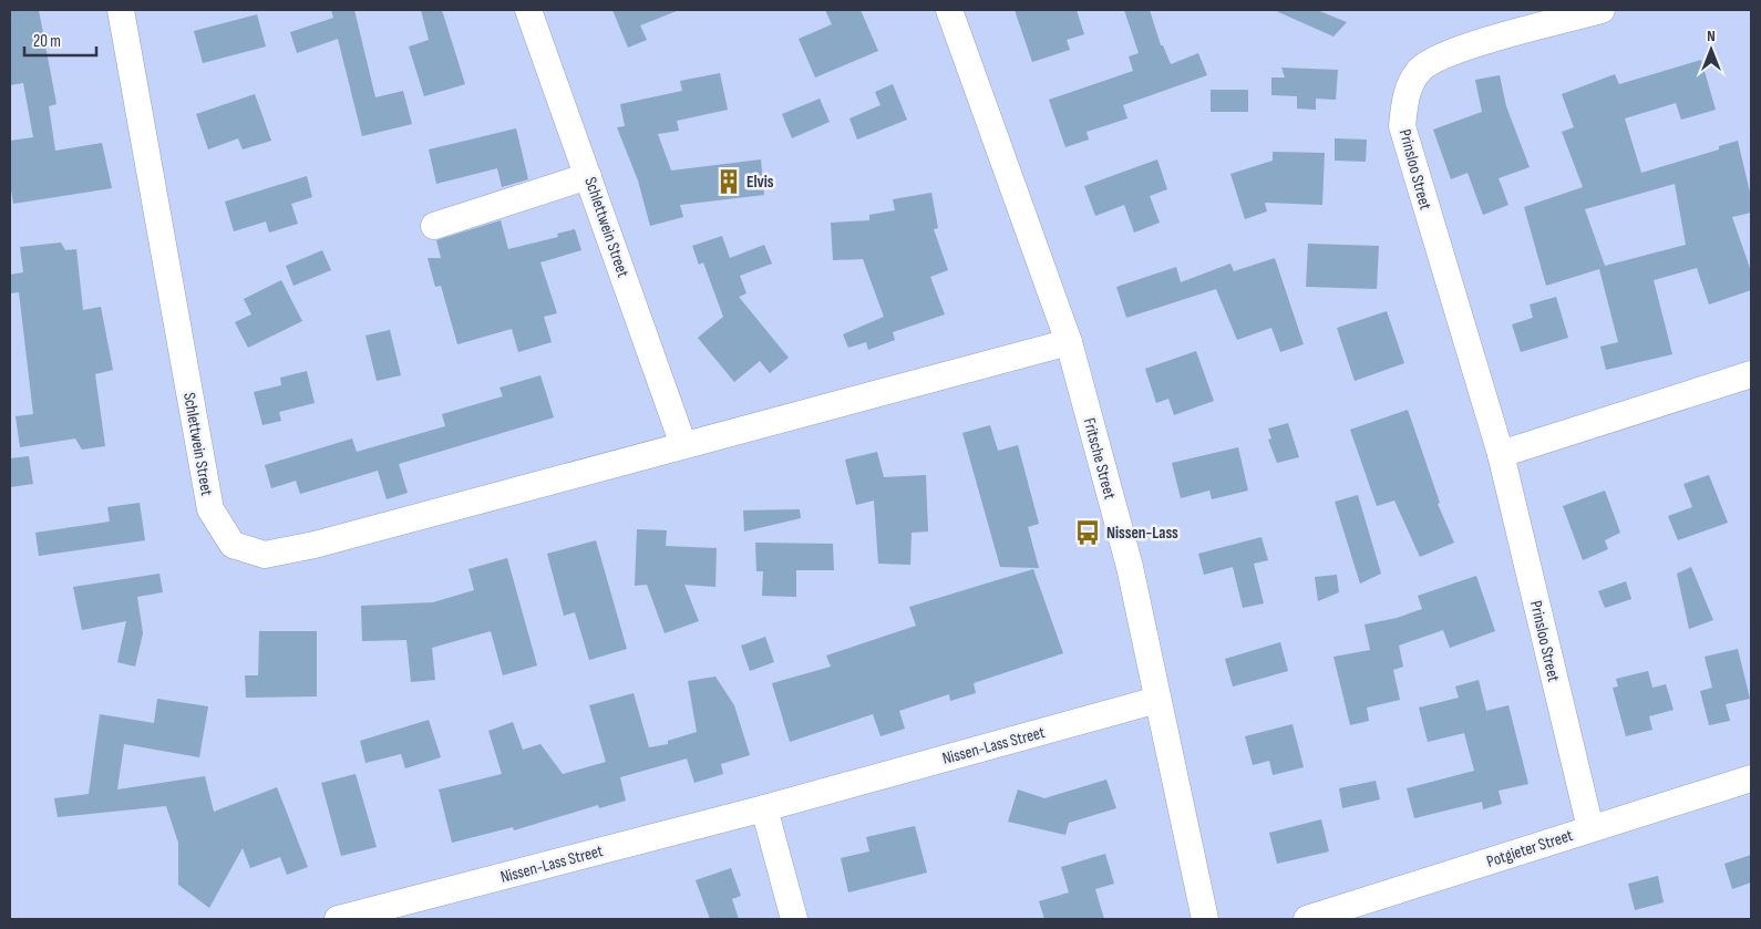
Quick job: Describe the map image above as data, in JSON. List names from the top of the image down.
{
  "streets": {
    "street": [
      "Prinsloo Street",
      "Schlettwein Street",
      "Fritsche Street",
      "Nissen-Lass Street",
      "Potgieter Street"
    ]
  },
  "crossings": [
    ["Prinsloo Street", "Potgieter Street"],
    ["Schlettwein Street", "Fritsche Street"],
    ["Fritsche Street", "Nissen-Lass Street"]
  ],
  "places": {
    "building": ["Elvis"],
    "bus stop": ["Nissen-Lass"]
  },
  "scale_bar": "20 m",
  "north": "top"
}
